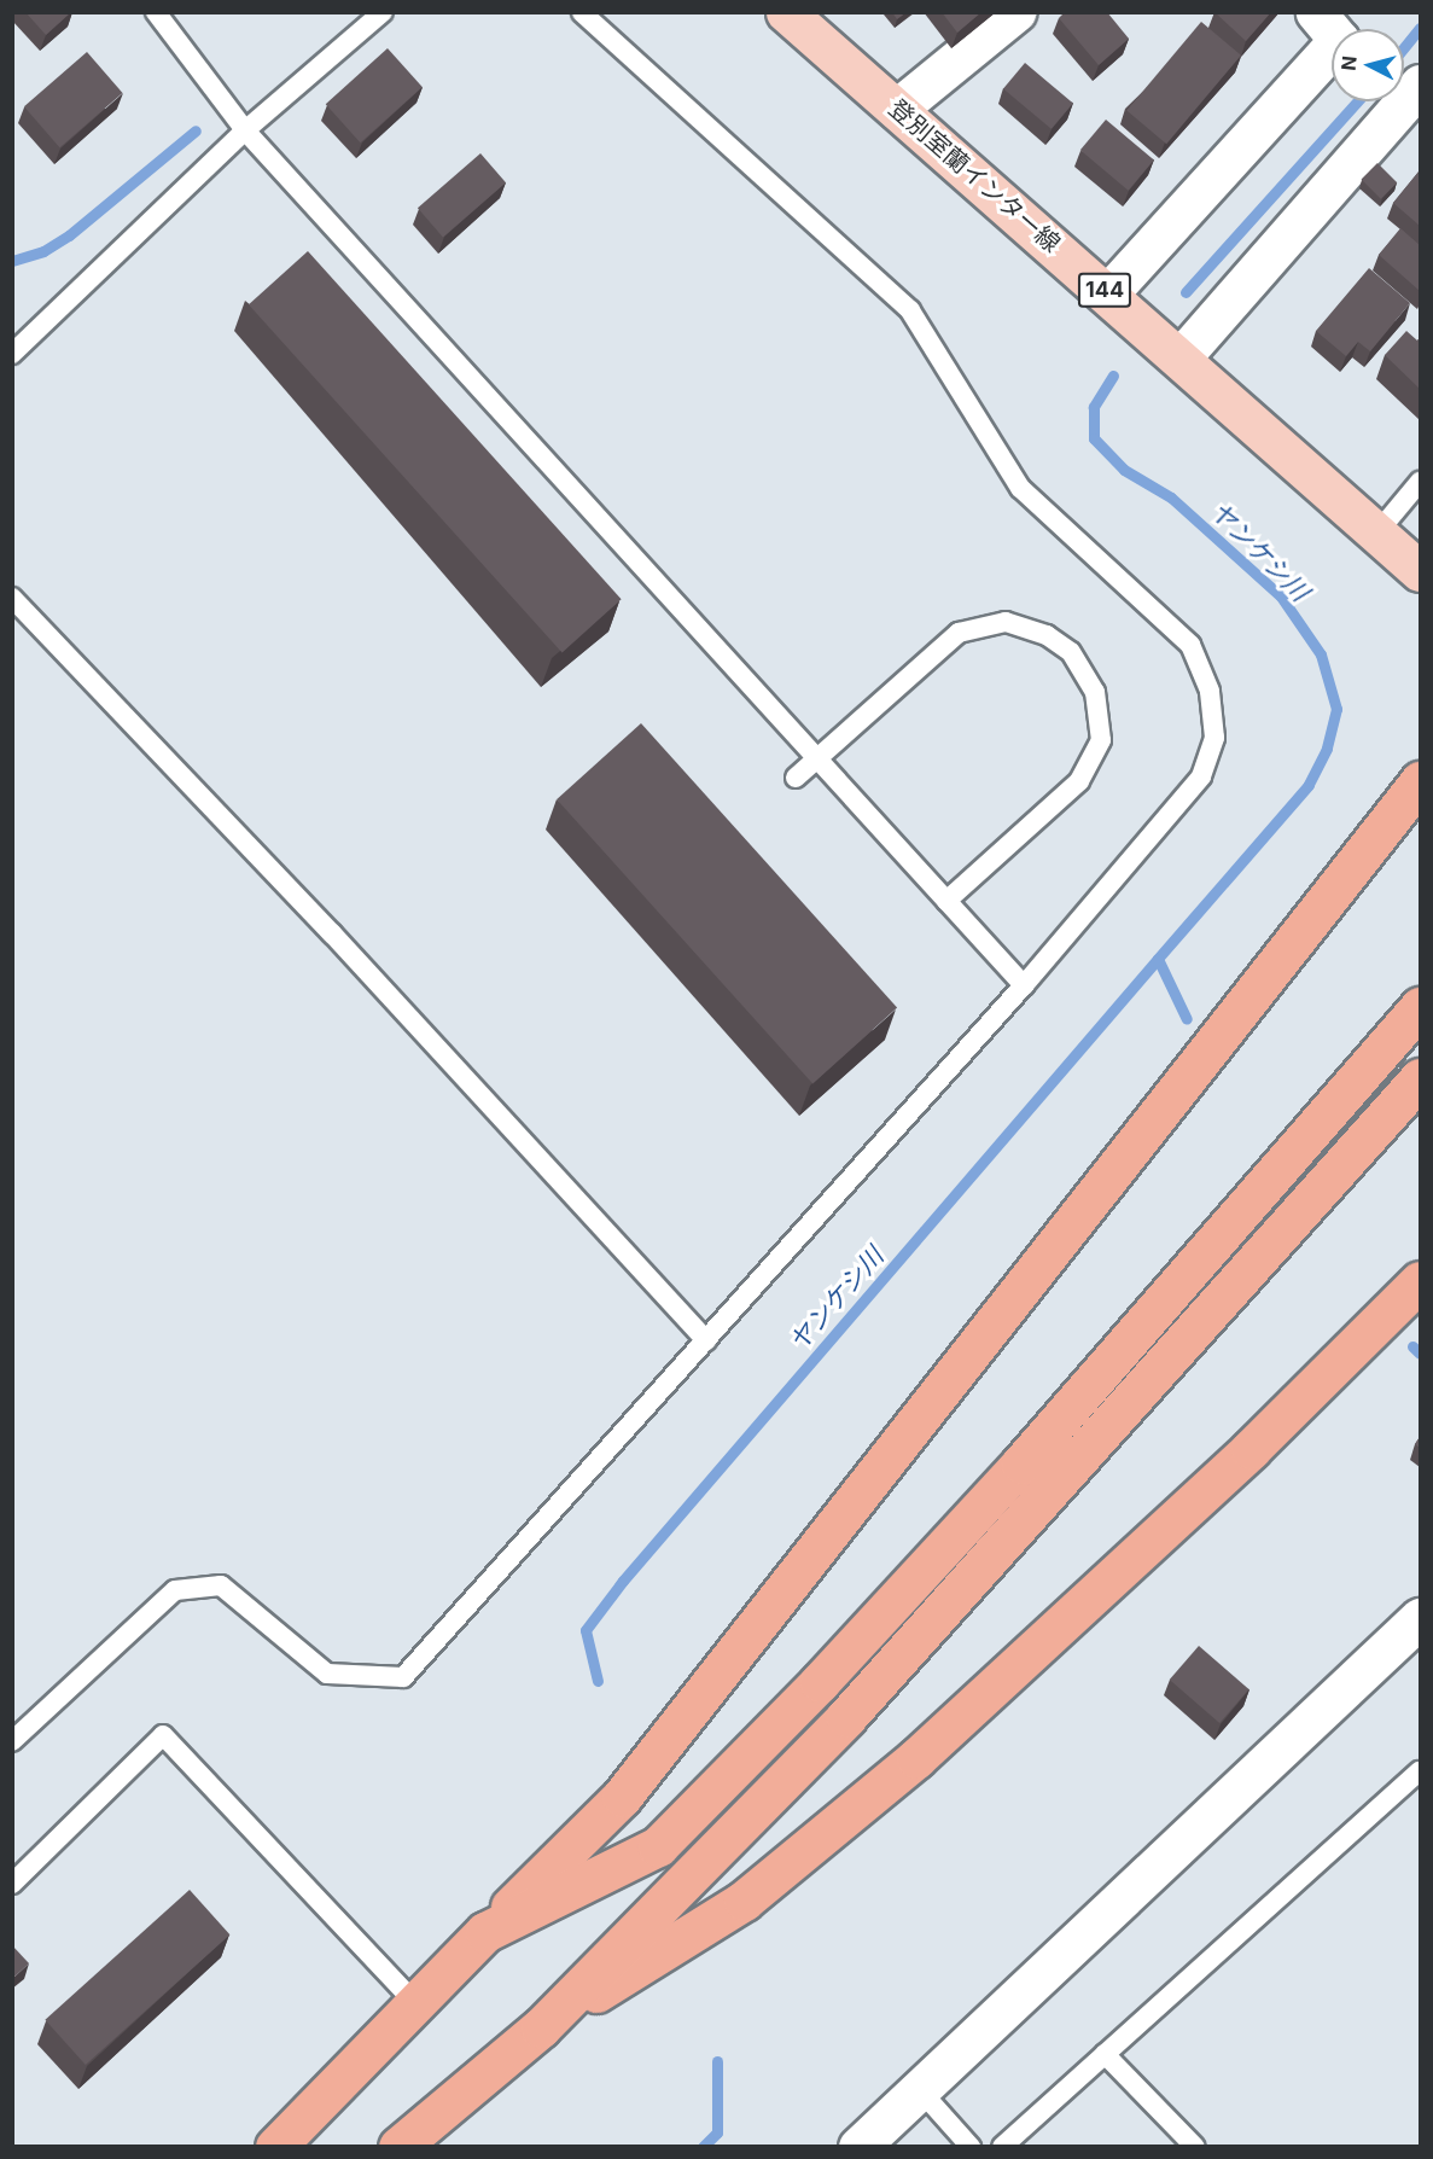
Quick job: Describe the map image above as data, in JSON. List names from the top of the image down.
{
  "streets": {
    "main road": ["登別室蘭インター線", "144"]
  },
  "water": ["ヤンケシ川"],
  "north": "left"
}
